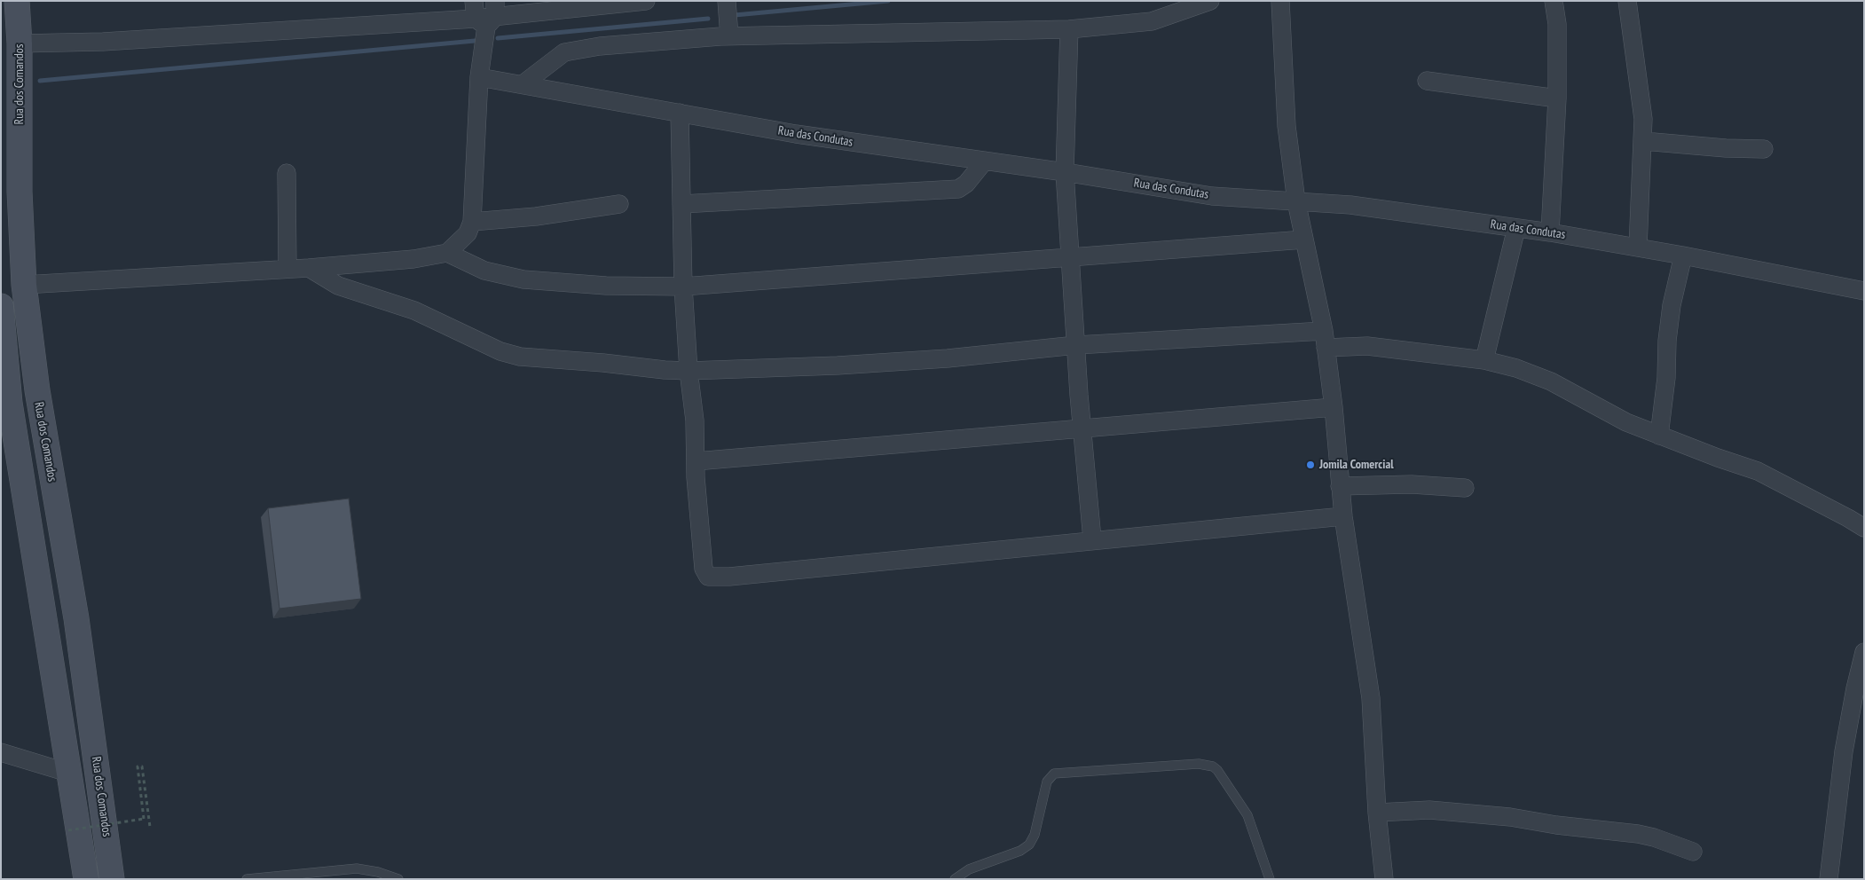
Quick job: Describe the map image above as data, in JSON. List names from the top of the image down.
{
  "streets": {
    "main road": ["Rua dos Comandos"],
    "street": ["Rua das Condutas"]
  },
  "places": ["Jomila Comercial"]
}
